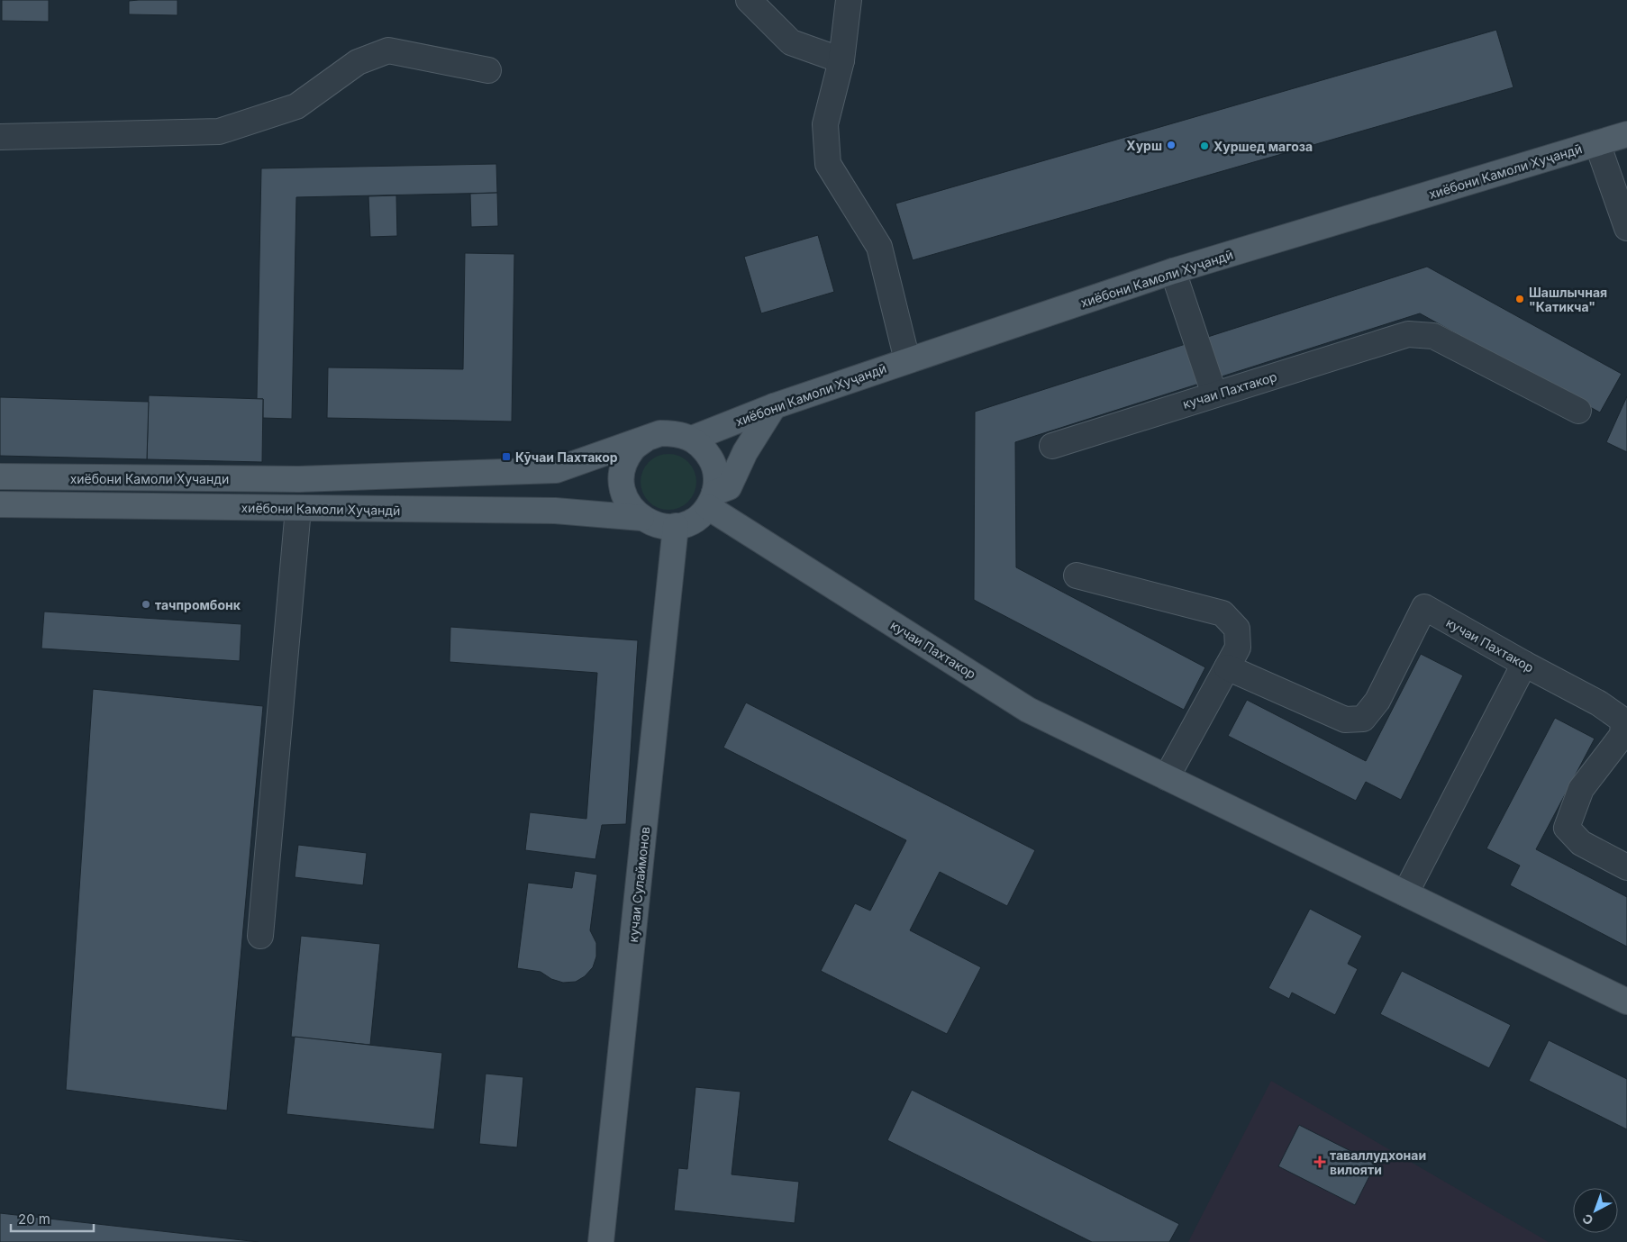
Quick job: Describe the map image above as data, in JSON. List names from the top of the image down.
{
  "streets": {
    "main road": [
      "хиёбони Камоли Хуҷандӣ",
      "кучаи Пахтакор",
      "хиёбони Камоли Хучанди",
      "кучаи Сулаймонов"
    ]
  },
  "crossings": [
    ["хиёбони Камоли Хуҷандӣ", "кучаи Пахтакор"],
    ["хиёбони Камоли Хуҷандӣ", "хиёбони Камоли Хучанди"],
    ["хиёбони Камоли Хуҷандӣ", "кучаи Сулаймонов"],
    ["кучаи Пахтакор", "хиёбони Камоли Хучанди"],
    ["кучаи Пахтакор", "кучаи Сулаймонов"],
    ["хиёбони Камоли Хучанди", "кучаи Сулаймонов"]
  ],
  "places": {
    "other": [
      "Хурш",
      "Хуршед магоза",
      "Шашлычная \"Катикча\"",
      "тачпромбонк"
    ],
    "transit": ["Кӯчаи Пахтакор"],
    "health": ["таваллудхонаи вилояти"]
  },
  "scale_bar": "20 m",
  "north": "bottom left"
}
